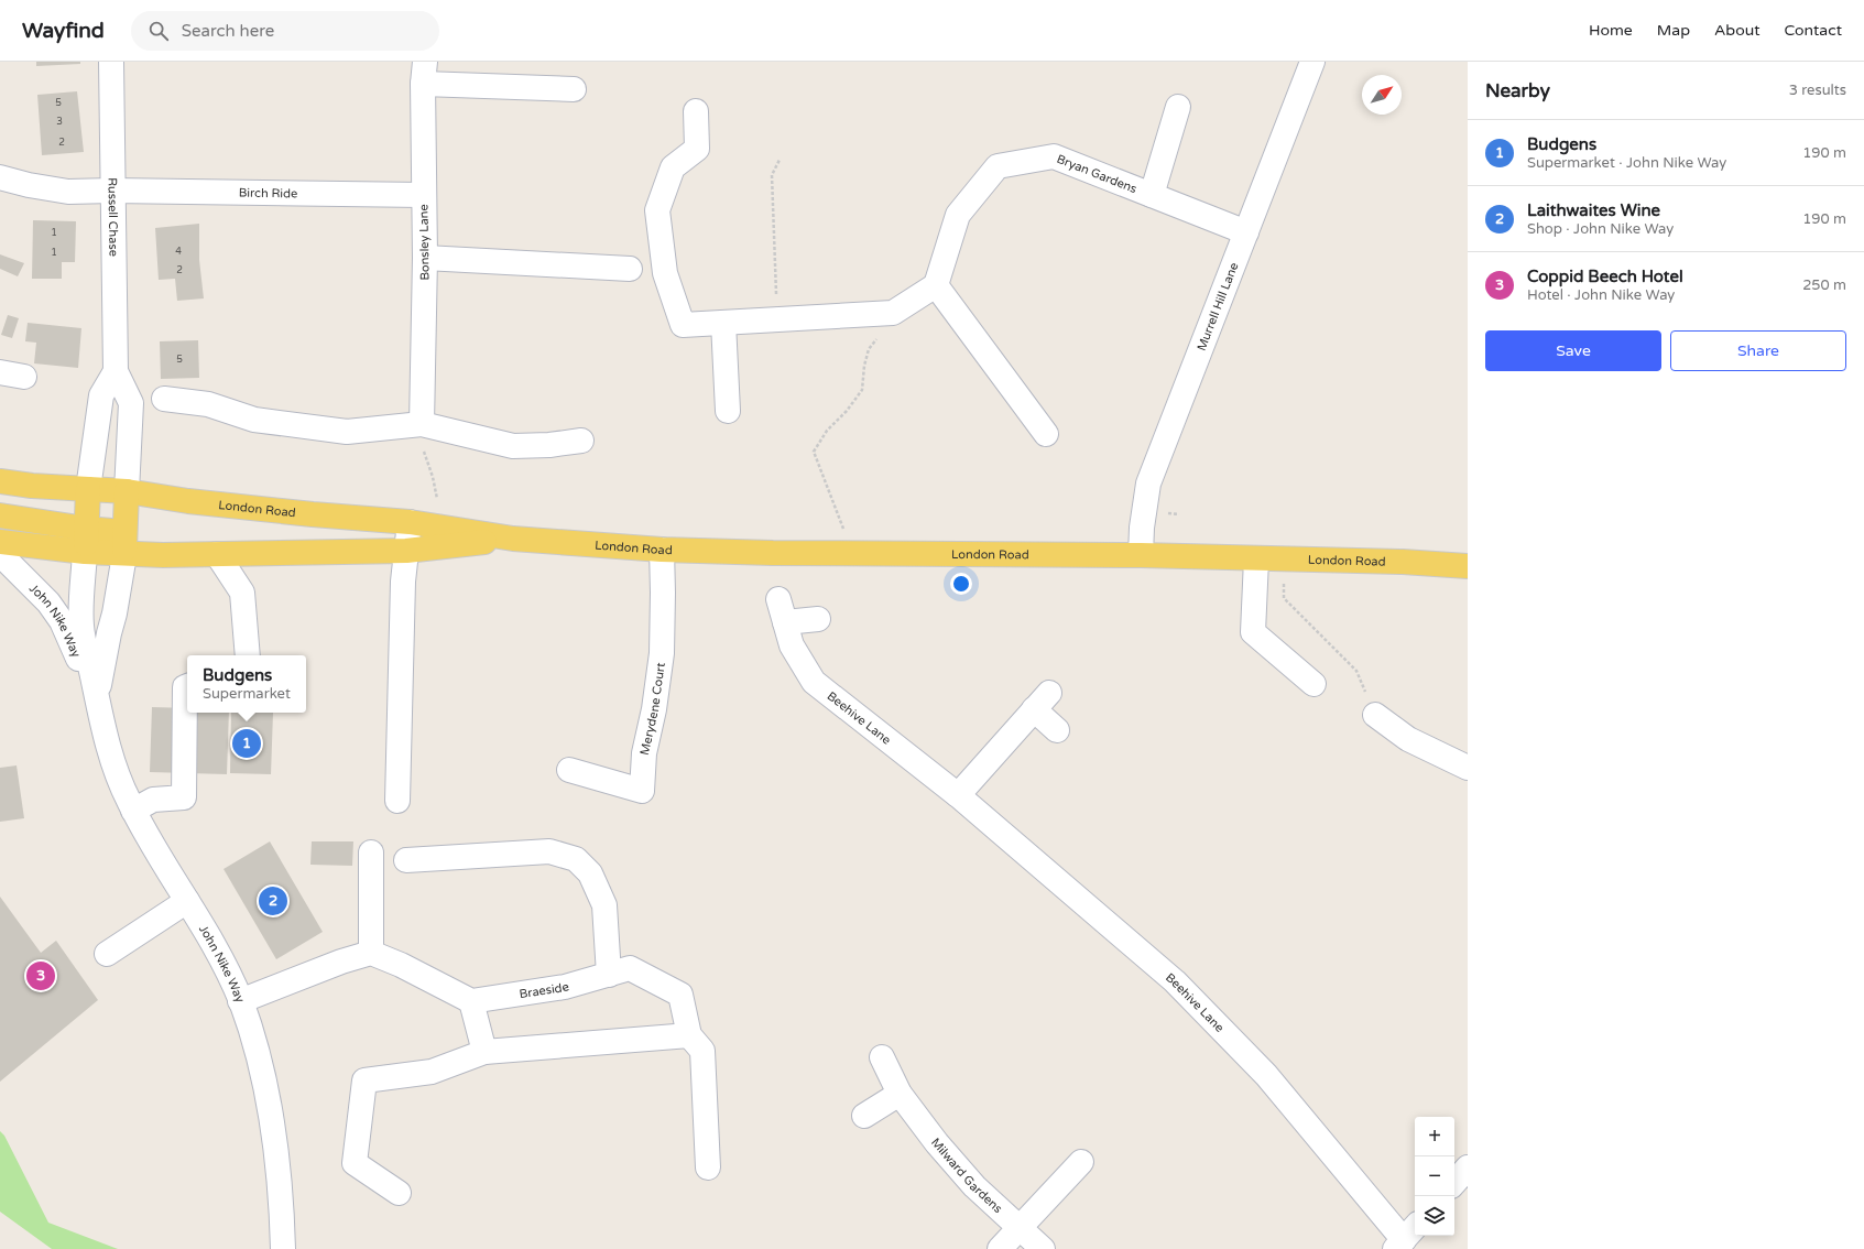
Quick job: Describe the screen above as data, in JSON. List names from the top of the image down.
{
  "streets": {
    "main road": ["London Road"],
    "street": [
      "Bryan Gardens",
      "Birch Ride",
      "Russell Chase",
      "Bonsley Lane",
      "Murrell Hill Lane",
      "John Nike Way",
      "Merydene Court",
      "Beehive Lane",
      "Braeside",
      "Milward Gardens"
    ]
  },
  "crossings": [
    ["Bryan Gardens", "Murrell Hill Lane"],
    ["Birch Ride", "Russell Chase"],
    ["Birch Ride", "Bonsley Lane"],
    ["Russell Chase", "London Road"],
    ["Murrell Hill Lane", "London Road"],
    ["London Road", "John Nike Way"],
    ["London Road", "Merydene Court"]
  ],
  "house_numbers": [
    "5",
    "3",
    "2",
    "1",
    "4",
    "1",
    "2",
    "5"
  ],
  "north": "top right",
  "page": {
    "header": "Wayfind",
    "search": "Search here",
    "nav": [
      "Home",
      "Map",
      "About",
      "Contact"
    ],
    "heading": ["Nearby", "3 results"],
    "list": [
      {
        "mark": "1",
        "name": "Budgens",
        "note": "Supermarket · John Nike Way",
        "value": "190 m"
      },
      {
        "mark": "2",
        "name": "Laithwaites Wine",
        "note": "Shop · John Nike Way",
        "value": "190 m"
      },
      {
        "mark": "3",
        "name": "Coppid Beech Hotel",
        "note": "Hotel · John Nike Way",
        "value": "250 m"
      }
    ],
    "buttons": ["Save", "Share"],
    "popup": ["Budgens", "Supermarket"],
    "pins": ["1", "2", "3"],
    "map_buttons": ["+", "−"]
  }
}
